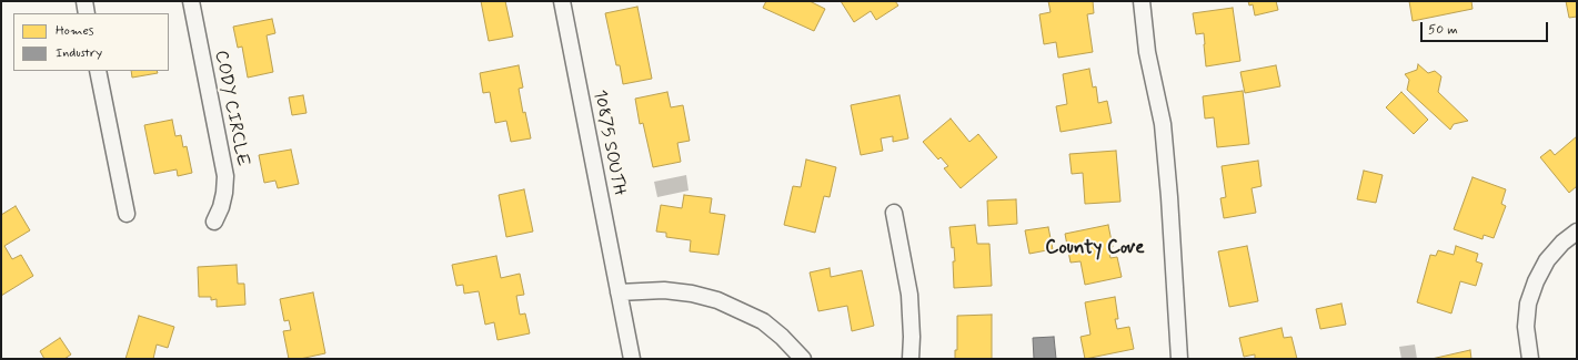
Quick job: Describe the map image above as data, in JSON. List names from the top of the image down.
{
  "streets": {
    "street": ["CODY CIRCLE", "10875 SOUTH"]
  },
  "districts": ["County Cove"],
  "legend": ["Homes", "Industry"],
  "scale_bar": "50 m"
}
